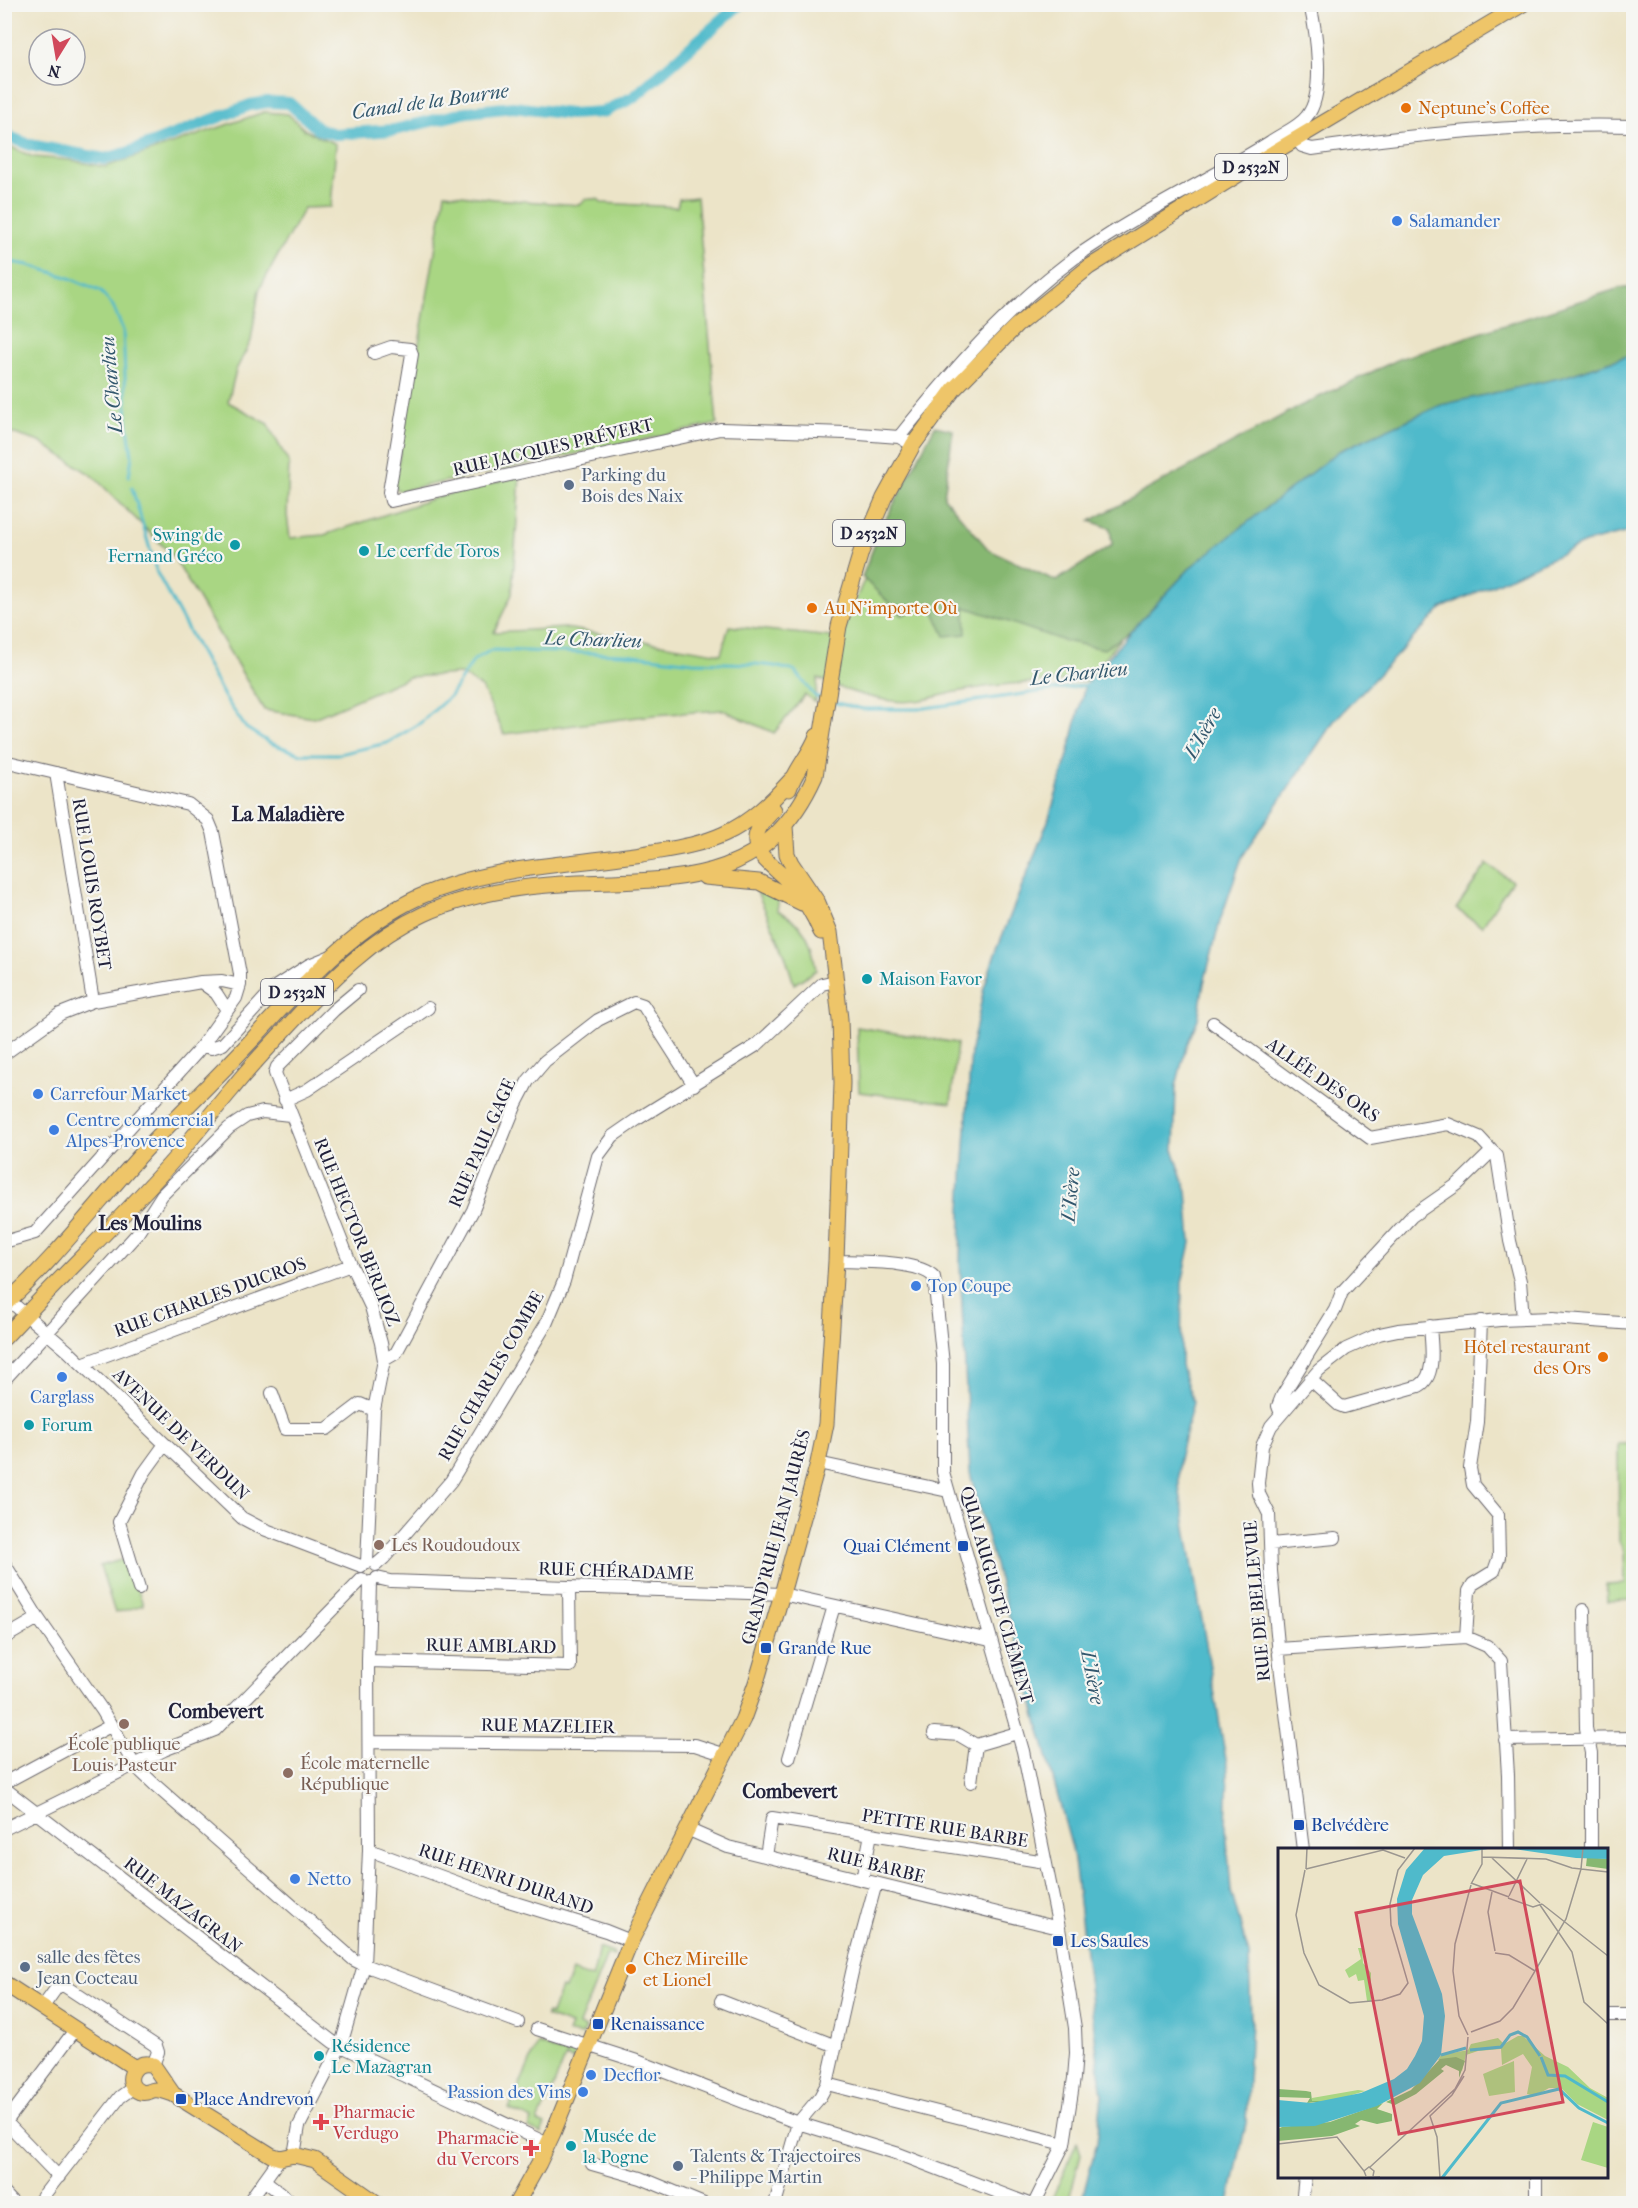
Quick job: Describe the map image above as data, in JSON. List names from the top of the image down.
{
  "streets": {
    "main road": ["D 2532N", "GRAND'RUE JEAN JAURÈS"],
    "street": [
      "RUE JACQUES PRÉVERT",
      "RUE LOUIS ROYBET",
      "ALLÉE DES ORS",
      "RUE PAUL GAGE",
      "RUE HECTOR BERLIOZ",
      "RUE CHARLES DUCROS",
      "RUE CHARLES COMBE",
      "AVENUE DE VERDUN",
      "RUE CHÉRADAME",
      "QUAI AUGUSTE CLÉMENT",
      "RUE DE BELLEVUE",
      "RUE AMBLARD",
      "RUE MAZELIER",
      "PETITE RUE BARBE",
      "RUE BARBE",
      "RUE HENRI DURAND",
      "RUE MAZAGRAN"
    ]
  },
  "crossings": [
    ["D 2532N", "RUE JACQUES PRÉVERT"],
    ["D 2532N", "AVENUE DE VERDUN"],
    ["RUE PAUL GAGE", "RUE HECTOR BERLIOZ"],
    ["RUE PAUL GAGE", "RUE CHARLES COMBE"],
    ["RUE HECTOR BERLIOZ", "RUE CHARLES DUCROS"],
    ["RUE HECTOR BERLIOZ", "RUE CHARLES COMBE"],
    ["RUE HECTOR BERLIOZ", "AVENUE DE VERDUN"],
    ["RUE HECTOR BERLIOZ", "RUE CHÉRADAME"],
    ["RUE HECTOR BERLIOZ", "RUE AMBLARD"],
    ["RUE HECTOR BERLIOZ", "RUE MAZELIER"],
    ["RUE HECTOR BERLIOZ", "RUE HENRI DURAND"],
    ["RUE HECTOR BERLIOZ", "RUE MAZAGRAN"],
    ["RUE CHARLES DUCROS", "AVENUE DE VERDUN"],
    ["RUE CHARLES COMBE", "AVENUE DE VERDUN"],
    ["RUE CHARLES COMBE", "GRAND'RUE JEAN JAURÈS"],
    ["RUE CHARLES COMBE", "RUE CHÉRADAME"],
    ["RUE CHARLES COMBE", "RUE MAZAGRAN"],
    ["AVENUE DE VERDUN", "RUE CHÉRADAME"],
    ["GRAND'RUE JEAN JAURÈS", "RUE CHÉRADAME"],
    ["GRAND'RUE JEAN JAURÈS", "QUAI AUGUSTE CLÉMENT"],
    ["GRAND'RUE JEAN JAURÈS", "RUE MAZELIER"],
    ["GRAND'RUE JEAN JAURÈS", "RUE BARBE"],
    ["GRAND'RUE JEAN JAURÈS", "RUE HENRI DURAND"],
    ["GRAND'RUE JEAN JAURÈS", "RUE MAZAGRAN"],
    ["RUE CHÉRADAME", "QUAI AUGUSTE CLÉMENT"],
    ["RUE CHÉRADAME", "RUE AMBLARD"],
    ["QUAI AUGUSTE CLÉMENT", "PETITE RUE BARBE"],
    ["QUAI AUGUSTE CLÉMENT", "RUE BARBE"],
    ["PETITE RUE BARBE", "RUE BARBE"]
  ],
  "districts": [
    "La Maladière",
    "Les Moulins",
    "Combevert",
    "Combevert"
  ],
  "water": ["Canal de la Bourne", "Le Charlieu", "L'Isère"],
  "places": {
    "other": [
      "Neptune's Coffee",
      "Salamander",
      "Parking du Bois des Naix",
      "Swing de Fernand Gréco",
      "Le cerf de Toros",
      "Au N'importe Où",
      "Maison Favor",
      "Carrefour Market",
      "Centre commercial Alpes-Provence",
      "Top Coupe",
      "Hôtel restaurant des Ors",
      "Carglass",
      "Forum",
      "Les Roudoudoux",
      "École publique Louis Pasteur",
      "École maternelle République",
      "Netto",
      "salle des fêtes Jean Cocteau",
      "Chez Mireille et Lionel",
      "Résidence Le Mazagran",
      "Decflor",
      "Passion des Vins",
      "Musée de la Pogne",
      "Talents & Trajectoires - Philippe Martin"
    ],
    "transit": [
      "Quai Clément",
      "Grande Rue",
      "Belvédère",
      "Les Saules",
      "Renaissance",
      "Place Andrevon"
    ],
    "health": ["Pharmacie Verdugo", "Pharmacie du Vercors"]
  },
  "north": "bottom"
}
